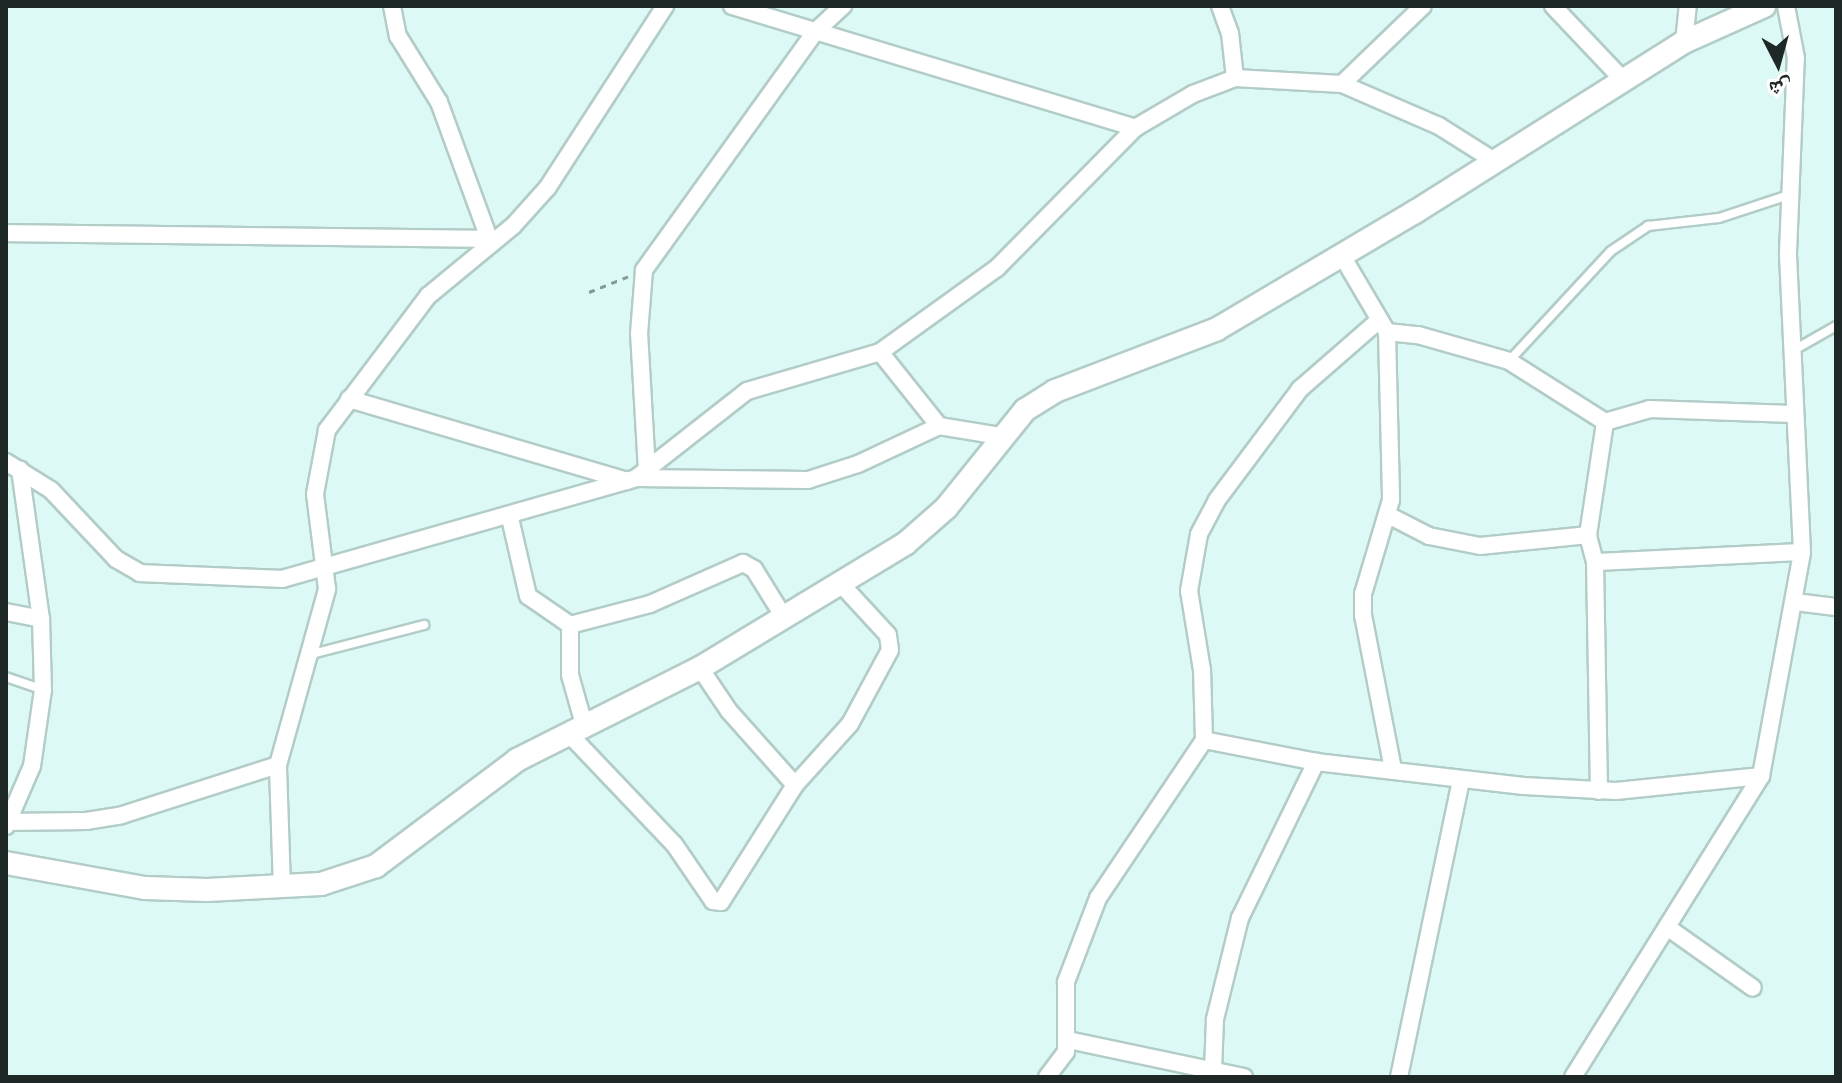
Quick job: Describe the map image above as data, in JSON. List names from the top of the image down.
{
  "north": "bottom"
}
